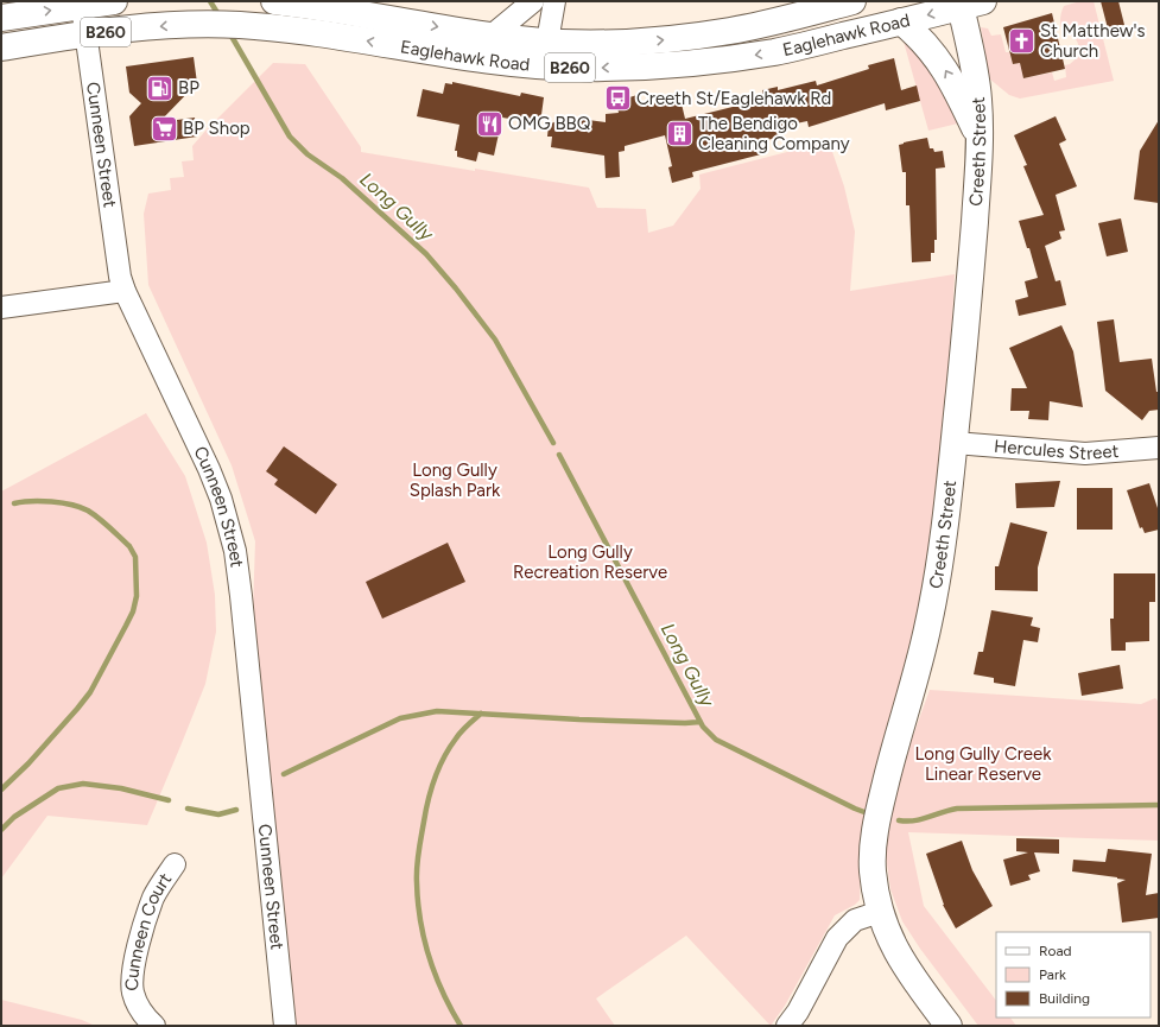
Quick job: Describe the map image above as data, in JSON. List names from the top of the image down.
{
  "streets": {
    "main road": ["B260", "Eaglehawk Road", "Creeth Street"],
    "street": ["Cunneen Street", "Hercules Street", "Cunneen Court"]
  },
  "crossings": [
    ["B260", "Cunneen Street"],
    ["Eaglehawk Road", "Cunneen Street"],
    ["Eaglehawk Road", "Creeth Street"],
    ["Creeth Street", "Hercules Street"]
  ],
  "water": ["Long Gully"],
  "parks": ["Long Gully Splash Park", "Long Gully Recreation Reserve", "Long Gully Creek Linear Reserve"],
  "places": {
    "church": ["St Matthew's Church"],
    "fuel station": ["BP"],
    "bus stop": ["Creeth St/Eaglehawk Rd"],
    "restaurant": ["OMG BBQ"],
    "supermarket": ["BP Shop"],
    "building": ["The Bendigo Cleaning Company"]
  },
  "legend": ["Road", "Park", "Building"]
}
